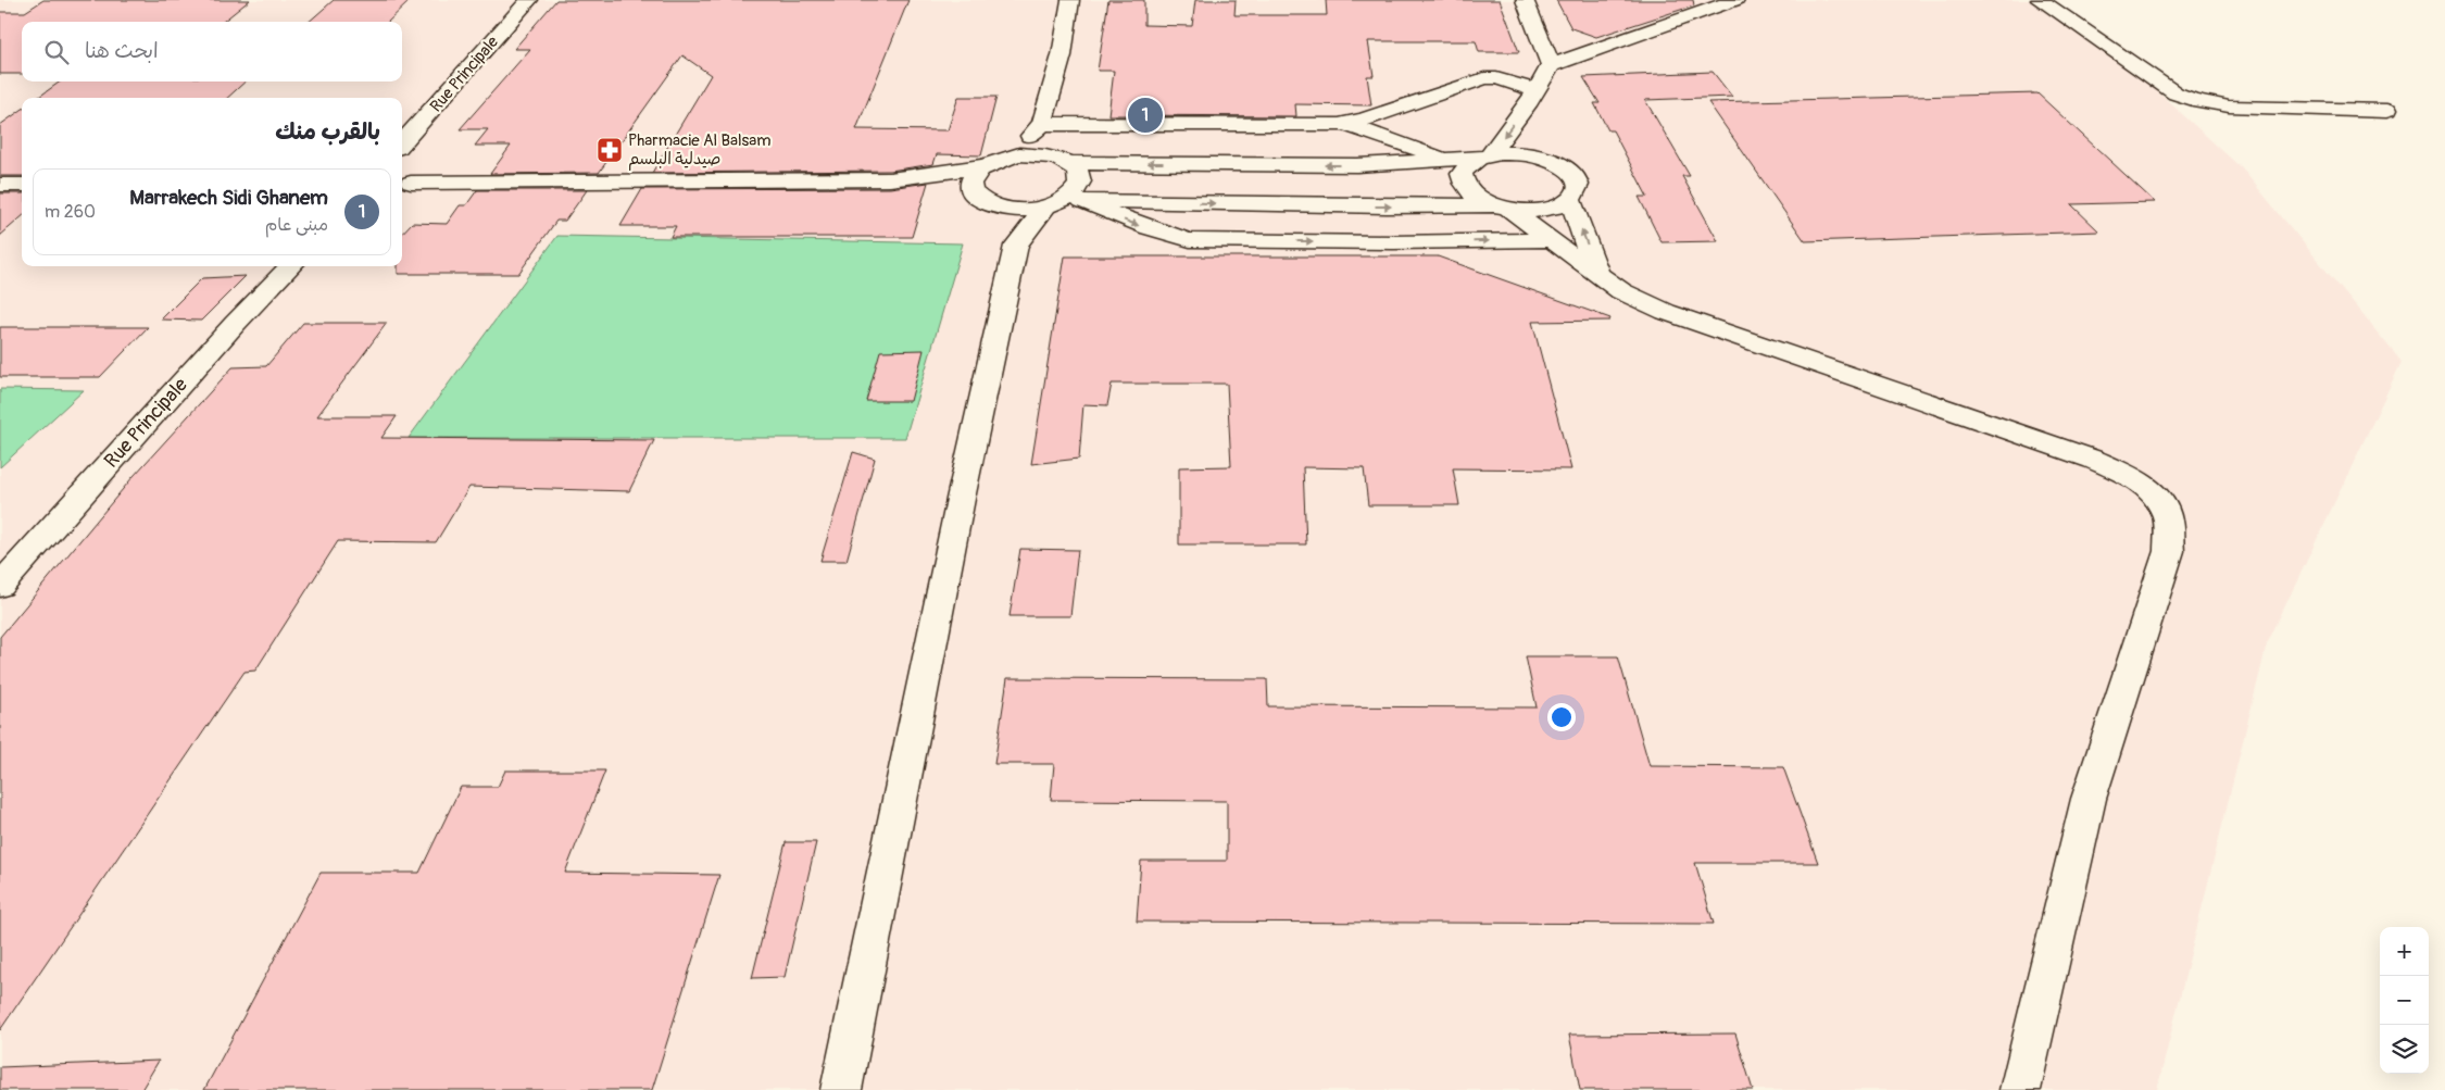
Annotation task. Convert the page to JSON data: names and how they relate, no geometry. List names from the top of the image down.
{
  "streets": {
    "street": ["Rue Principale"]
  },
  "places": {
    "pharmacy": ["Pharmacie Al Balsam صيدلية البلسم"]
  },
  "page": {
    "search": "ابحث هنا",
    "pins": "1",
    "heading": "بالقرب منك",
    "list": [
      {
        "mark": "1",
        "name": "Marrakech Sidi Ghanem",
        "note": "مبنى عام",
        "value": "260 m"
      }
    ],
    "map_buttons": ["+", "−"]
  }
}
